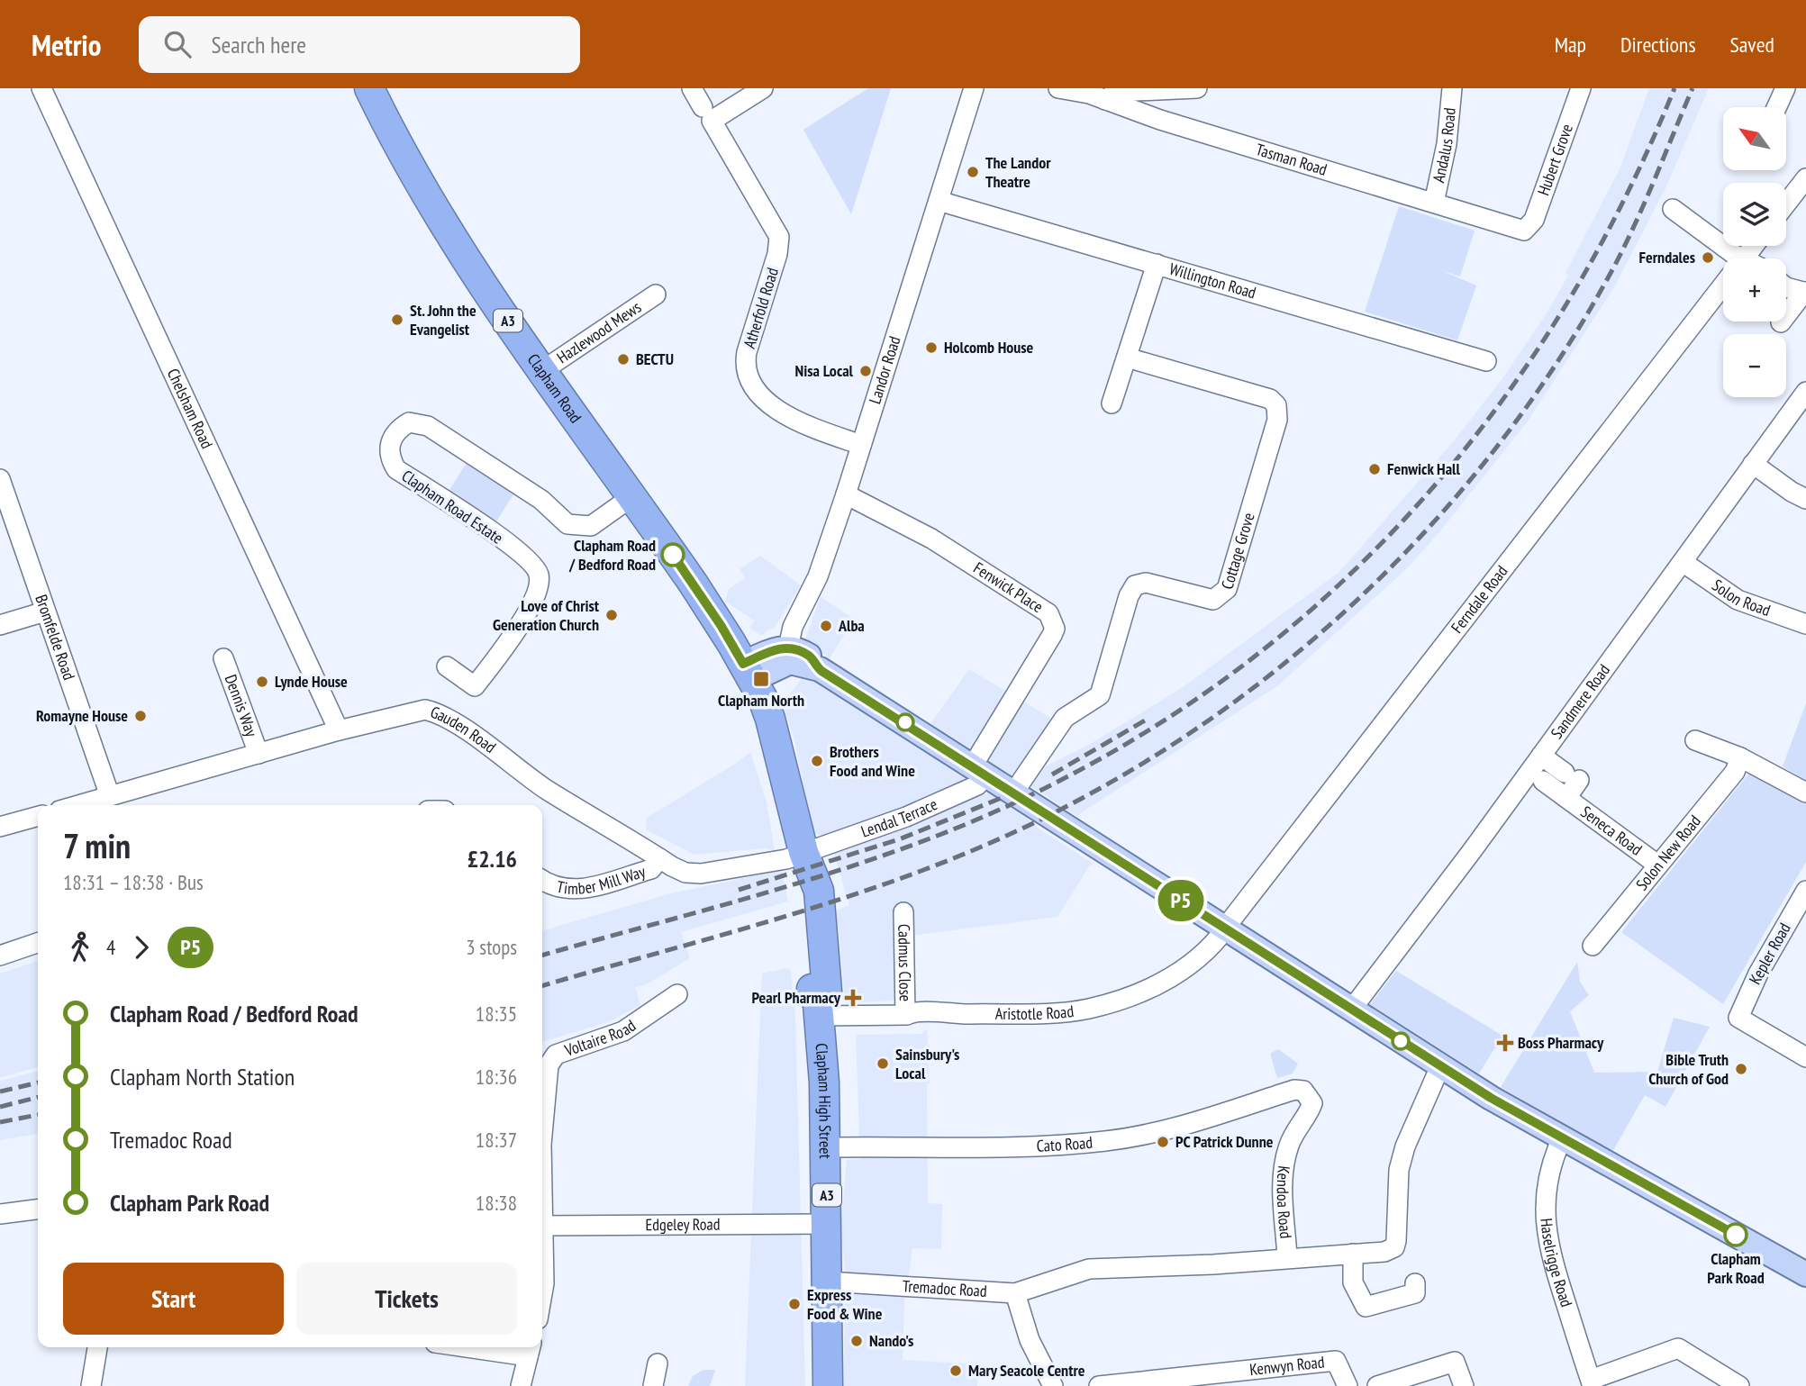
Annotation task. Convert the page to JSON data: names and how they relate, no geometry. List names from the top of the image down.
{
  "streets": {
    "highway": ["A3", "Clapham Road", "Clapham High Street"],
    "street": [
      "Andalus Road",
      "Hubert Grove",
      "Tasman Road",
      "Willington Road",
      "Atherfold Road",
      "Hazlewood Mews",
      "Landor Road",
      "Chelsham Road",
      "Clapham Road Estate",
      "Cottage Grove",
      "Fenwick Place",
      "Solon Road",
      "Ferndale Road",
      "Bromfelde Road",
      "Sandmere Road",
      "Dennis Way",
      "Gauden Road",
      "Lendal Terrace",
      "Seneca Road",
      "Solon New Road",
      "Timber Mill Way",
      "Kepler Road",
      "Cadmus Close",
      "Aristotle Road",
      "Voltaire Road",
      "Cato Road",
      "Kendoa Road",
      "Edgeley Road",
      "Haselrigge Road",
      "Tremadoc Road",
      "Kenwyn Road"
    ]
  },
  "crossings": [
    ["Andalus Road", "Tasman Road"],
    ["Hubert Grove", "Tasman Road"],
    ["Willington Road", "Landor Road"],
    ["Atherfold Road", "Landor Road"],
    ["Hazlewood Mews", "Clapham Road"],
    ["Landor Road", "Fenwick Place"],
    ["Clapham Road", "Clapham Road Estate"],
    ["Clapham Road", "Clapham High Street"],
    ["Chelsham Road", "Gauden Road"],
    ["Fenwick Place", "Lendal Terrace"],
    ["Solon Road", "Sandmere Road"],
    ["Ferndale Road", "Aristotle Road"],
    ["Bromfelde Road", "Gauden Road"],
    ["Sandmere Road", "Seneca Road"],
    ["Dennis Way", "Gauden Road"],
    ["Gauden Road", "Lendal Terrace"],
    ["Gauden Road", "Timber Mill Way"],
    ["Gauden Road", "Clapham High Street"],
    ["Lendal Terrace", "Clapham High Street"],
    ["Seneca Road", "Solon New Road"],
    ["Cadmus Close", "Aristotle Road"],
    ["Aristotle Road", "Clapham High Street"],
    ["Clapham High Street", "Cato Road"],
    ["Clapham High Street", "Edgeley Road"],
    ["Clapham High Street", "Tremadoc Road"],
    ["Cato Road", "Kendoa Road"],
    ["Kendoa Road", "Tremadoc Road"]
  ],
  "places": {
    "other": [
      "The Landor Theatre",
      "Ferndales",
      "St. John the Evangelist",
      "Holcomb House",
      "BECTU",
      "Nisa Local",
      "Fenwick Hall",
      "Clapham Road / Bedford Road",
      "Love of Christ Generation Church",
      "Alba",
      "Lynde House",
      "Romayne House",
      "Brothers Food and Wine",
      "Sainsbury's Local",
      "Bible Truth Church of God",
      "PC Patrick Dunne",
      "Clapham Park Road",
      "Express Food & Wine",
      "Nando's",
      "Mary Seacole Centre"
    ],
    "transit": ["Clapham North"],
    "health": ["Pearl Pharmacy", "Boss Pharmacy"]
  },
  "lines": ["bus line P5"],
  "north": "top left",
  "page": {
    "header": "Metrio",
    "search": "Search here",
    "nav": ["Map", "Directions", "Saved"],
    "on_map": "P5",
    "map_buttons": ["+", "−"],
    "heading": ["7 min", "18:31 – 18:38 · Bus", "£2.16"],
    "legs": ["4", "P5", "3 stops"],
    "list": [
      {
        "name": "Clapham Road / Bedford Road",
        "value": "18:35"
      },
      {
        "name": "Clapham North Station",
        "value": "18:36"
      },
      {
        "name": "Tremadoc Road",
        "value": "18:37"
      },
      {
        "name": "Clapham Park Road",
        "value": "18:38"
      }
    ],
    "buttons": ["Start", "Tickets"]
  }
}
